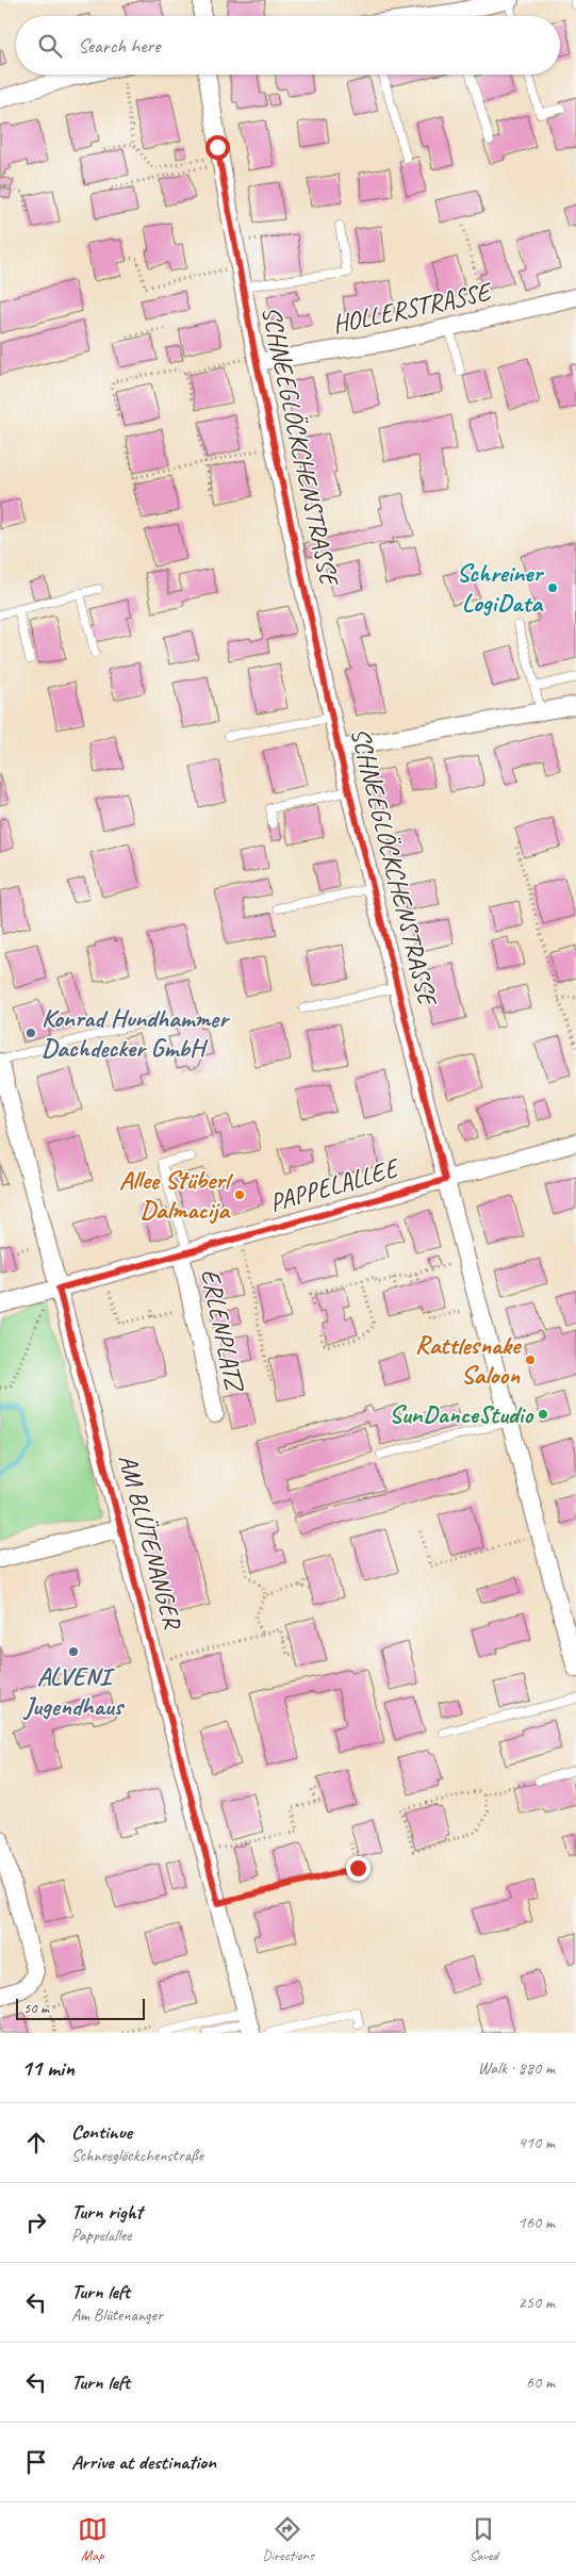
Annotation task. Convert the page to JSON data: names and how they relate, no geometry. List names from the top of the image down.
{
  "streets": {
    "street": [
      "HOLLERSTRASSE",
      "SCHNEEGLÖCKCHENSTRASSE",
      "PAPPELALLEE",
      "ERLENPLATZ",
      "AM BLÜTENANGER"
    ]
  },
  "crossings": [
    ["HOLLERSTRASSE", "SCHNEEGLÖCKCHENSTRASSE"],
    ["SCHNEEGLÖCKCHENSTRASSE", "PAPPELALLEE"],
    ["PAPPELALLEE", "ERLENPLATZ"],
    ["PAPPELALLEE", "AM BLÜTENANGER"]
  ],
  "places": [
    "Schreiner LogiData",
    "Konrad Hundhammer Dachdecker GmbH",
    "Allee Stüberl Dalmacija",
    "Rattlesnake Saloon",
    "SunDanceStudio",
    "ALVENI Jugendhaus"
  ],
  "scale_bar": "50 m",
  "page": {
    "search": "Search here",
    "scale": "50 m",
    "heading": ["11 min", "Walk · 880 m"],
    "list": [
      ["Continue", "Schneeglöckchenstraße", "410 m"],
      ["Turn right", "Pappelallee", "160 m"],
      ["Turn left", "Am Blütenanger", "250 m"],
      ["Turn left", "60 m"],
      "Arrive at destination"
    ],
    "nav": ["Map", "Directions", "Saved"]
  }
}
